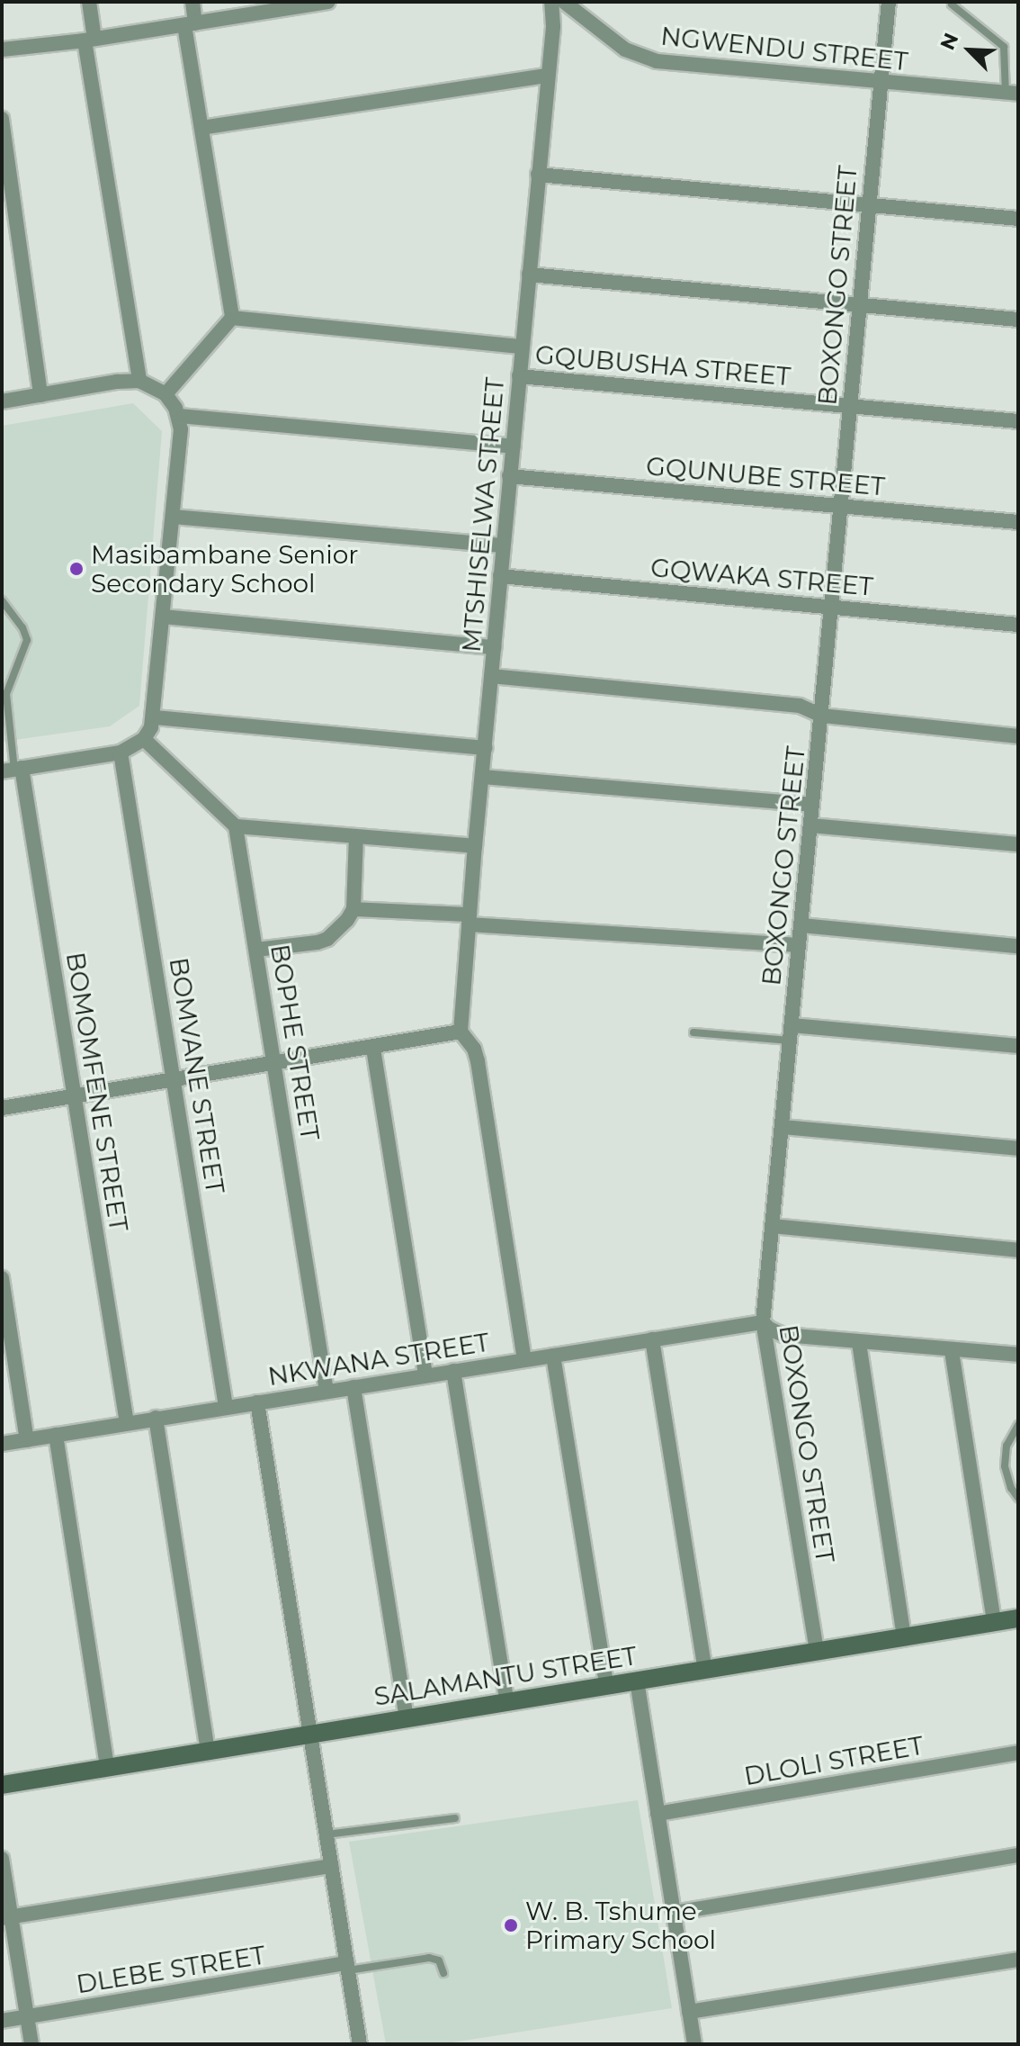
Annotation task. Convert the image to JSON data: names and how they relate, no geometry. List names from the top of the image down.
{
  "streets": {
    "street": [
      "NGWENDU STREET",
      "BOXONGO STREET",
      "GQUBUSHA STREET",
      "GQUNUBE STREET",
      "MTSHISELWA STREET",
      "GQWAKA STREET",
      "BOPHE STREET",
      "BOMVANE STREET",
      "BOMOMFENE STREET",
      "NKWANA STREET",
      "SALAMANTU STREET",
      "DLOLI STREET",
      "DLEBE STREET"
    ]
  },
  "crossings": [
    ["NGWENDU STREET", "BOXONGO STREET"],
    ["BOXONGO STREET", "GQUBUSHA STREET"],
    ["BOXONGO STREET", "GQUNUBE STREET"],
    ["BOXONGO STREET", "GQWAKA STREET"],
    ["BOXONGO STREET", "NKWANA STREET"],
    ["BOXONGO STREET", "SALAMANTU STREET"],
    ["GQUBUSHA STREET", "MTSHISELWA STREET"],
    ["GQUNUBE STREET", "MTSHISELWA STREET"],
    ["MTSHISELWA STREET", "GQWAKA STREET"],
    ["BOPHE STREET", "NKWANA STREET"],
    ["BOMVANE STREET", "NKWANA STREET"],
    ["BOMOMFENE STREET", "NKWANA STREET"]
  ],
  "places": ["Masibambane Senior Secondary School", "W. B. Tshume Primary School"],
  "north": "top left"
}
